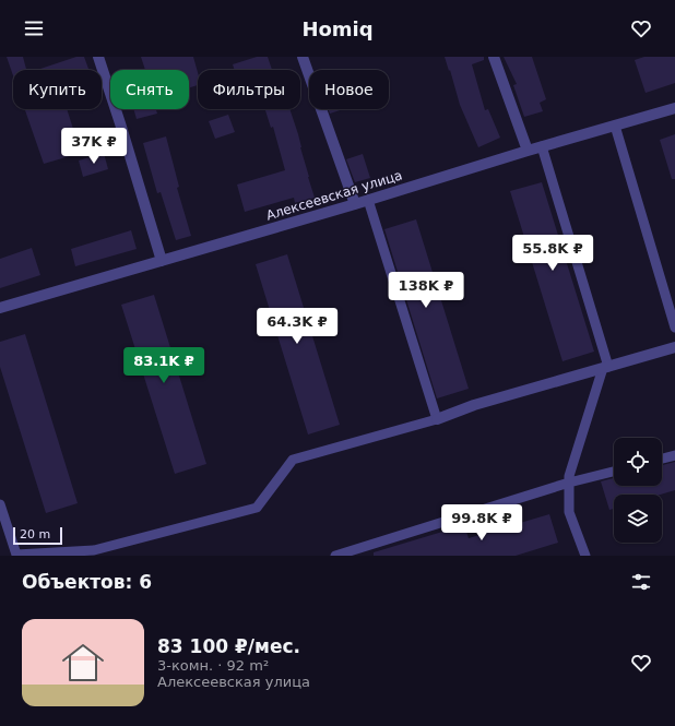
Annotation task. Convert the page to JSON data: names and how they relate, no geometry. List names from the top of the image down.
{
  "streets": {
    "street": ["Алексеевская улица"]
  },
  "scale_bar": "20 m",
  "page": {
    "header": "Homiq",
    "chip": [
      "Купить",
      "Снять",
      "Фильтры",
      "Новое"
    ],
    "price": [
      "37K ₽",
      "55.8K ₽",
      "138K ₽",
      "64.3K ₽",
      "83.1K ₽",
      "99.8K ₽"
    ],
    "scale": "20 m",
    "heading": "Объектов: 6",
    "list": [
      {
        "name": "83 100 ₽/мес.",
        "note": "3-комн. · 92 m² · Алексеевская улица"
      }
    ]
  }
}
